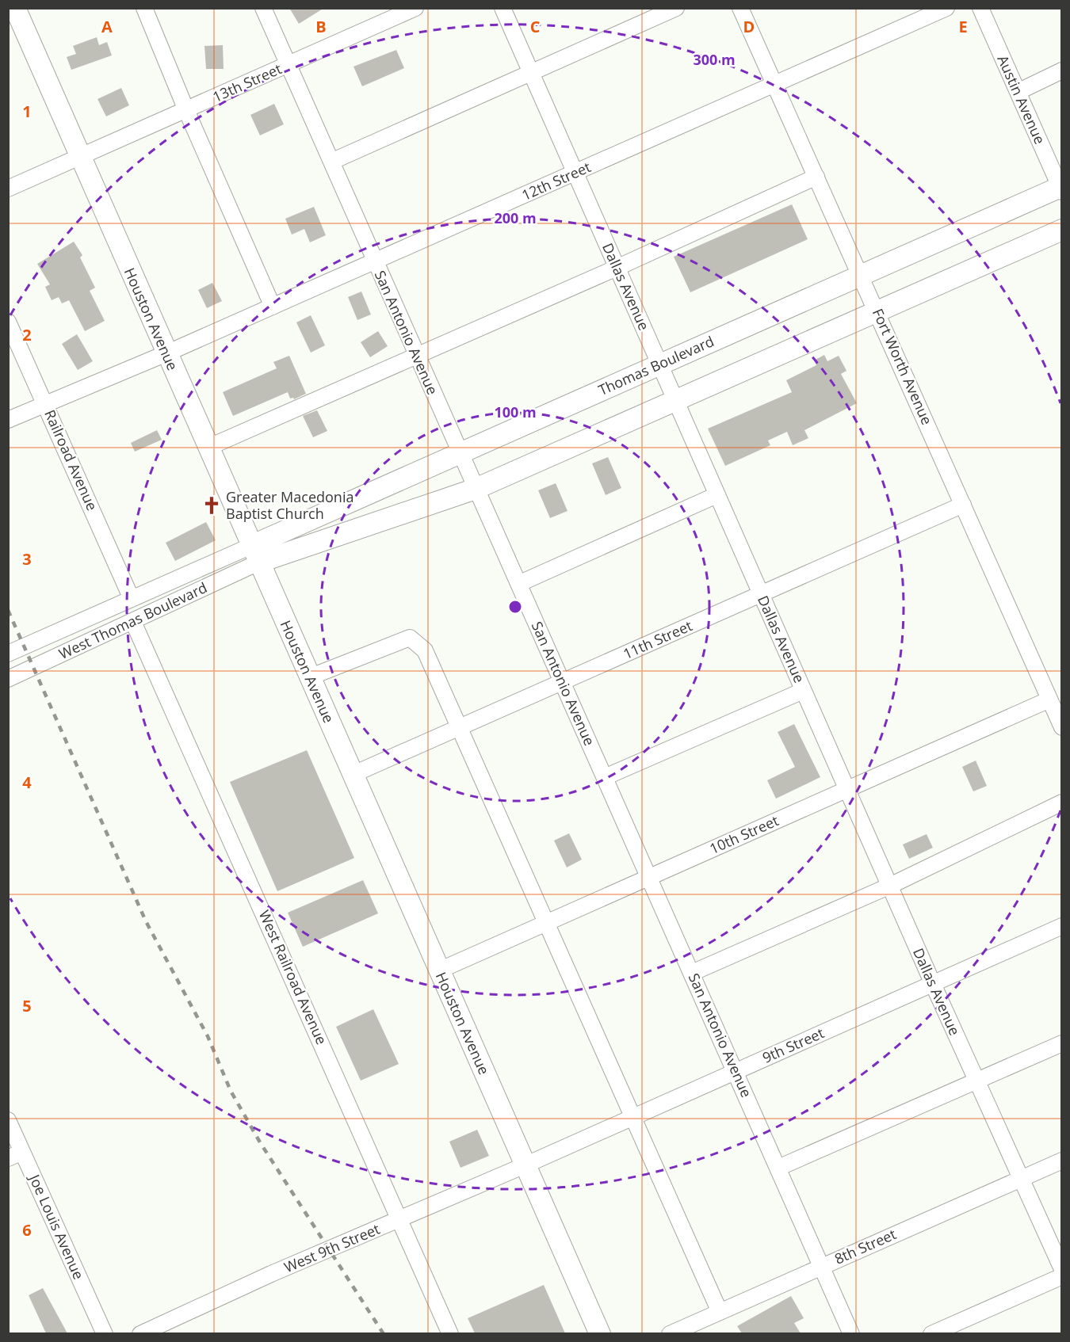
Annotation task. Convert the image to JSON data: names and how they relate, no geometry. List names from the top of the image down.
{
  "streets": {
    "main road": ["Houston Avenue", "Thomas Boulevard"],
    "street": [
      "13th Street",
      "Austin Avenue",
      "12th Street",
      "Dallas Avenue",
      "San Antonio Avenue",
      "Fort Worth Avenue",
      "Railroad Avenue",
      "West Thomas Boulevard",
      "11th Street",
      "10th Street",
      "West Railroad Avenue",
      "9th Street",
      "Joe Louis Avenue",
      "8th Street",
      "West 9th Street"
    ]
  },
  "crossings": [
    ["13th Street", "Houston Avenue"],
    ["13th Street", "San Antonio Avenue"],
    ["Austin Avenue", "Thomas Boulevard"],
    ["12th Street", "Dallas Avenue"],
    ["12th Street", "Houston Avenue"],
    ["12th Street", "San Antonio Avenue"],
    ["12th Street", "Fort Worth Avenue"],
    ["12th Street", "Railroad Avenue"],
    ["Dallas Avenue", "Thomas Boulevard"],
    ["Dallas Avenue", "11th Street"],
    ["Dallas Avenue", "10th Street"],
    ["Dallas Avenue", "9th Street"],
    ["Dallas Avenue", "8th Street"],
    ["Houston Avenue", "Thomas Boulevard"],
    ["Houston Avenue", "West Thomas Boulevard"],
    ["Houston Avenue", "11th Street"],
    ["Houston Avenue", "10th Street"],
    ["Houston Avenue", "9th Street"],
    ["Houston Avenue", "West 9th Street"],
    ["San Antonio Avenue", "Thomas Boulevard"],
    ["San Antonio Avenue", "11th Street"],
    ["San Antonio Avenue", "10th Street"],
    ["San Antonio Avenue", "9th Street"],
    ["San Antonio Avenue", "8th Street"],
    ["Thomas Boulevard", "Fort Worth Avenue"],
    ["Thomas Boulevard", "West Thomas Boulevard"],
    ["Fort Worth Avenue", "11th Street"],
    ["Fort Worth Avenue", "10th Street"],
    ["Railroad Avenue", "West Thomas Boulevard"],
    ["West Thomas Boulevard", "West Railroad Avenue"],
    ["West Railroad Avenue", "West 9th Street"],
    ["9th Street", "West 9th Street"]
  ],
  "places": {
    "church": ["Greater Macedonia Baptist Church"]
  },
  "grid": {
    "columns": [
      "A",
      "B",
      "C",
      "D",
      "E"
    ],
    "rows": [
      "1",
      "2",
      "3",
      "4",
      "5",
      "6"
    ]
  },
  "rings": ["300 m", "200 m", "100 m"]
}
